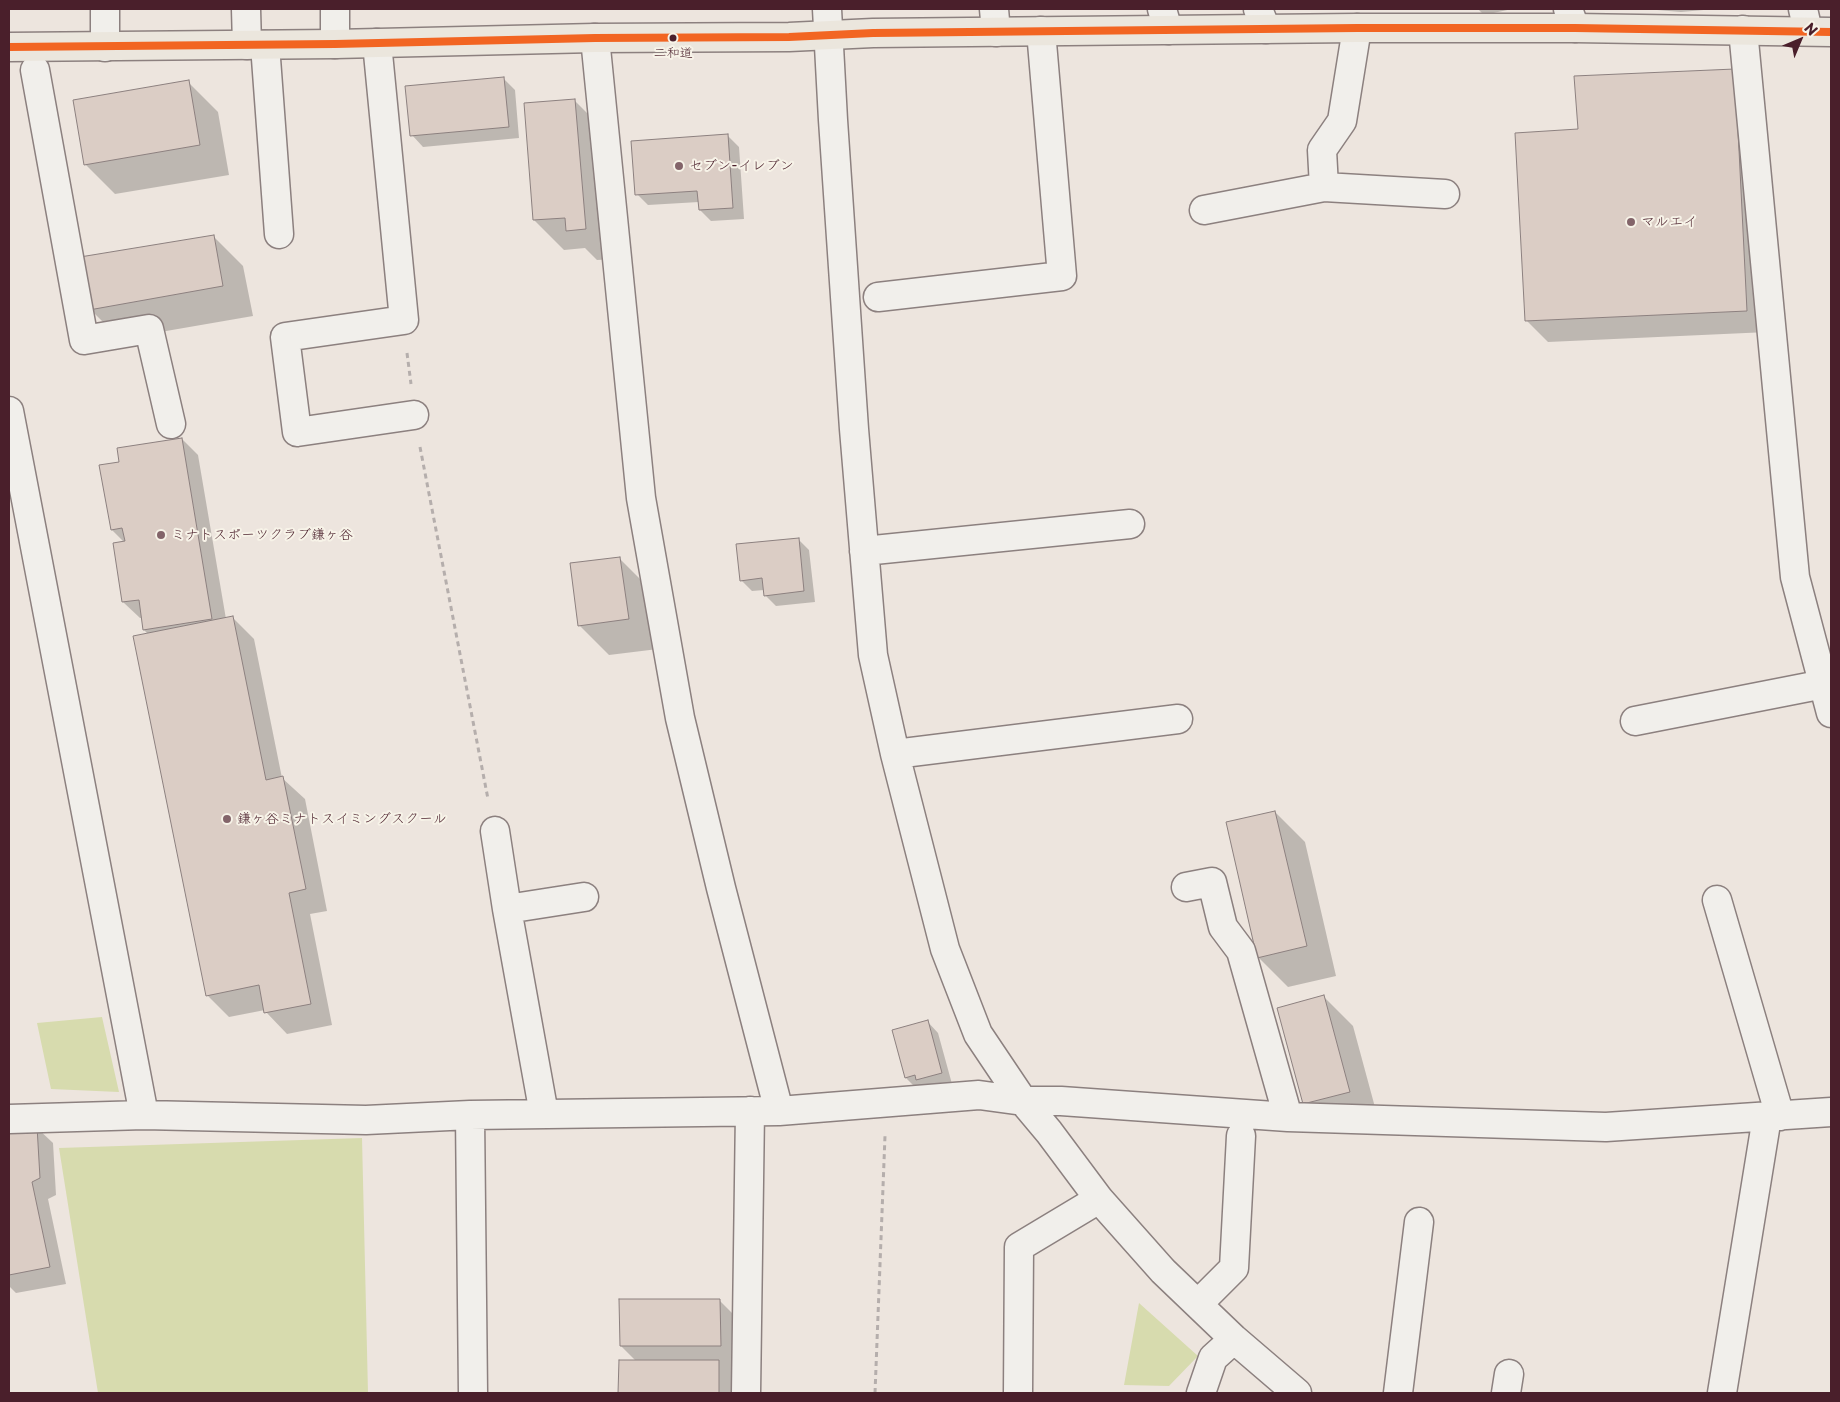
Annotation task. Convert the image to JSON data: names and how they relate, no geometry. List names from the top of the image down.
{
  "places": [
    "二和道",
    "セブン-イレブン",
    "マルエイ",
    "ミナトスポーツクラブ鎌ヶ谷",
    "鎌ヶ谷ミナトスイミングスクール"
  ],
  "north": "top right"
}
